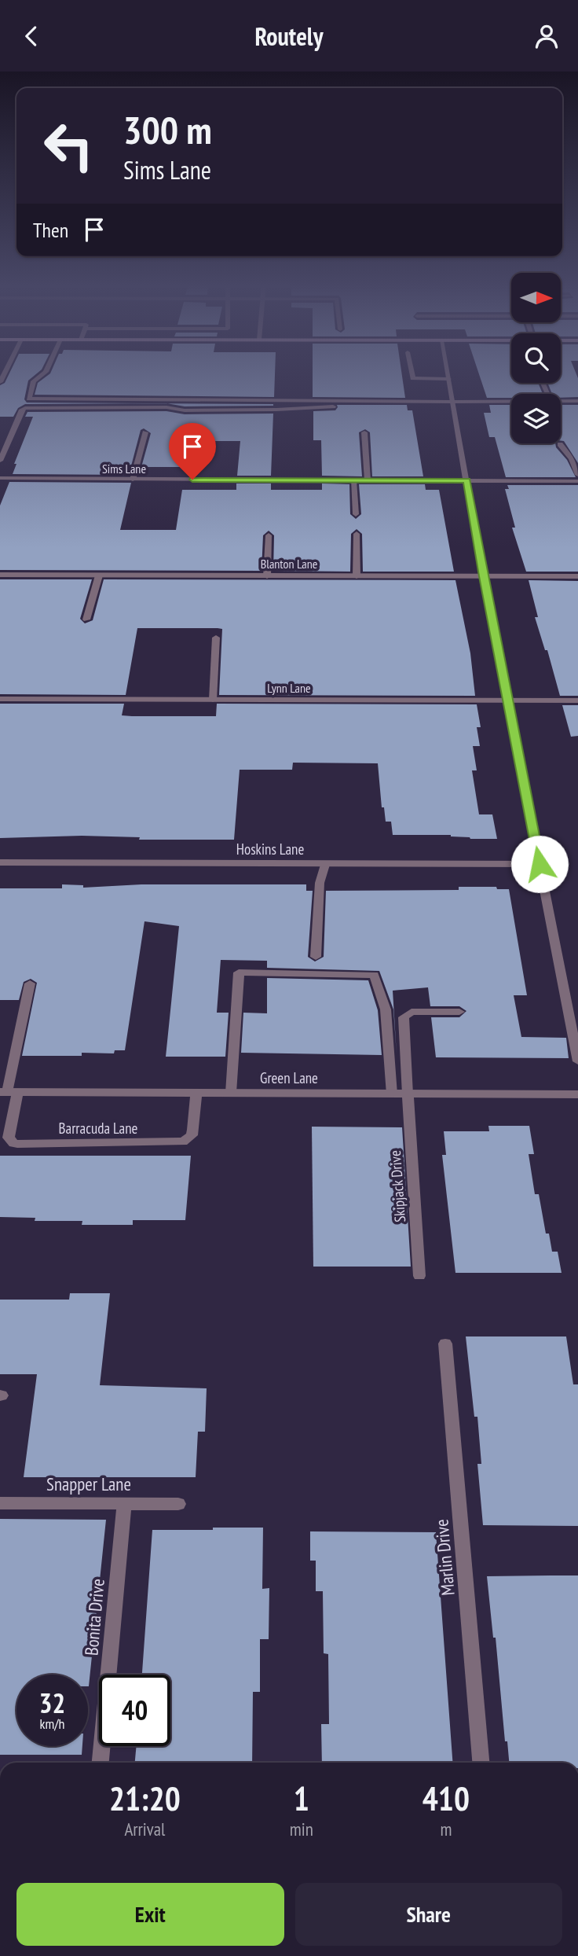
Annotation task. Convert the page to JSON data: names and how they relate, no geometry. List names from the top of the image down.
{
  "streets": {
    "street": [
      "Sims Lane",
      "Blanton Lane",
      "Lynn Lane",
      "Hoskins Lane",
      "Green Lane",
      "Barracuda Lane",
      "Skipjack Drive",
      "Snapper Lane",
      "Marlin Drive",
      "Bonita Drive"
    ]
  },
  "crossings": [
    ["Green Lane", "Barracuda Lane"],
    ["Green Lane", "Skipjack Drive"],
    ["Snapper Lane", "Bonita Drive"]
  ],
  "north": "right",
  "page": {
    "header": "Routely",
    "turn": ["300 m", "Sims Lane"],
    "then": "Then",
    "speed": "32 km/h",
    "limit": "40",
    "eta": [
      "21:20",
      "Arrival",
      "1",
      "min",
      "410",
      "m"
    ],
    "buttons": ["Exit", "Share"]
  }
}
